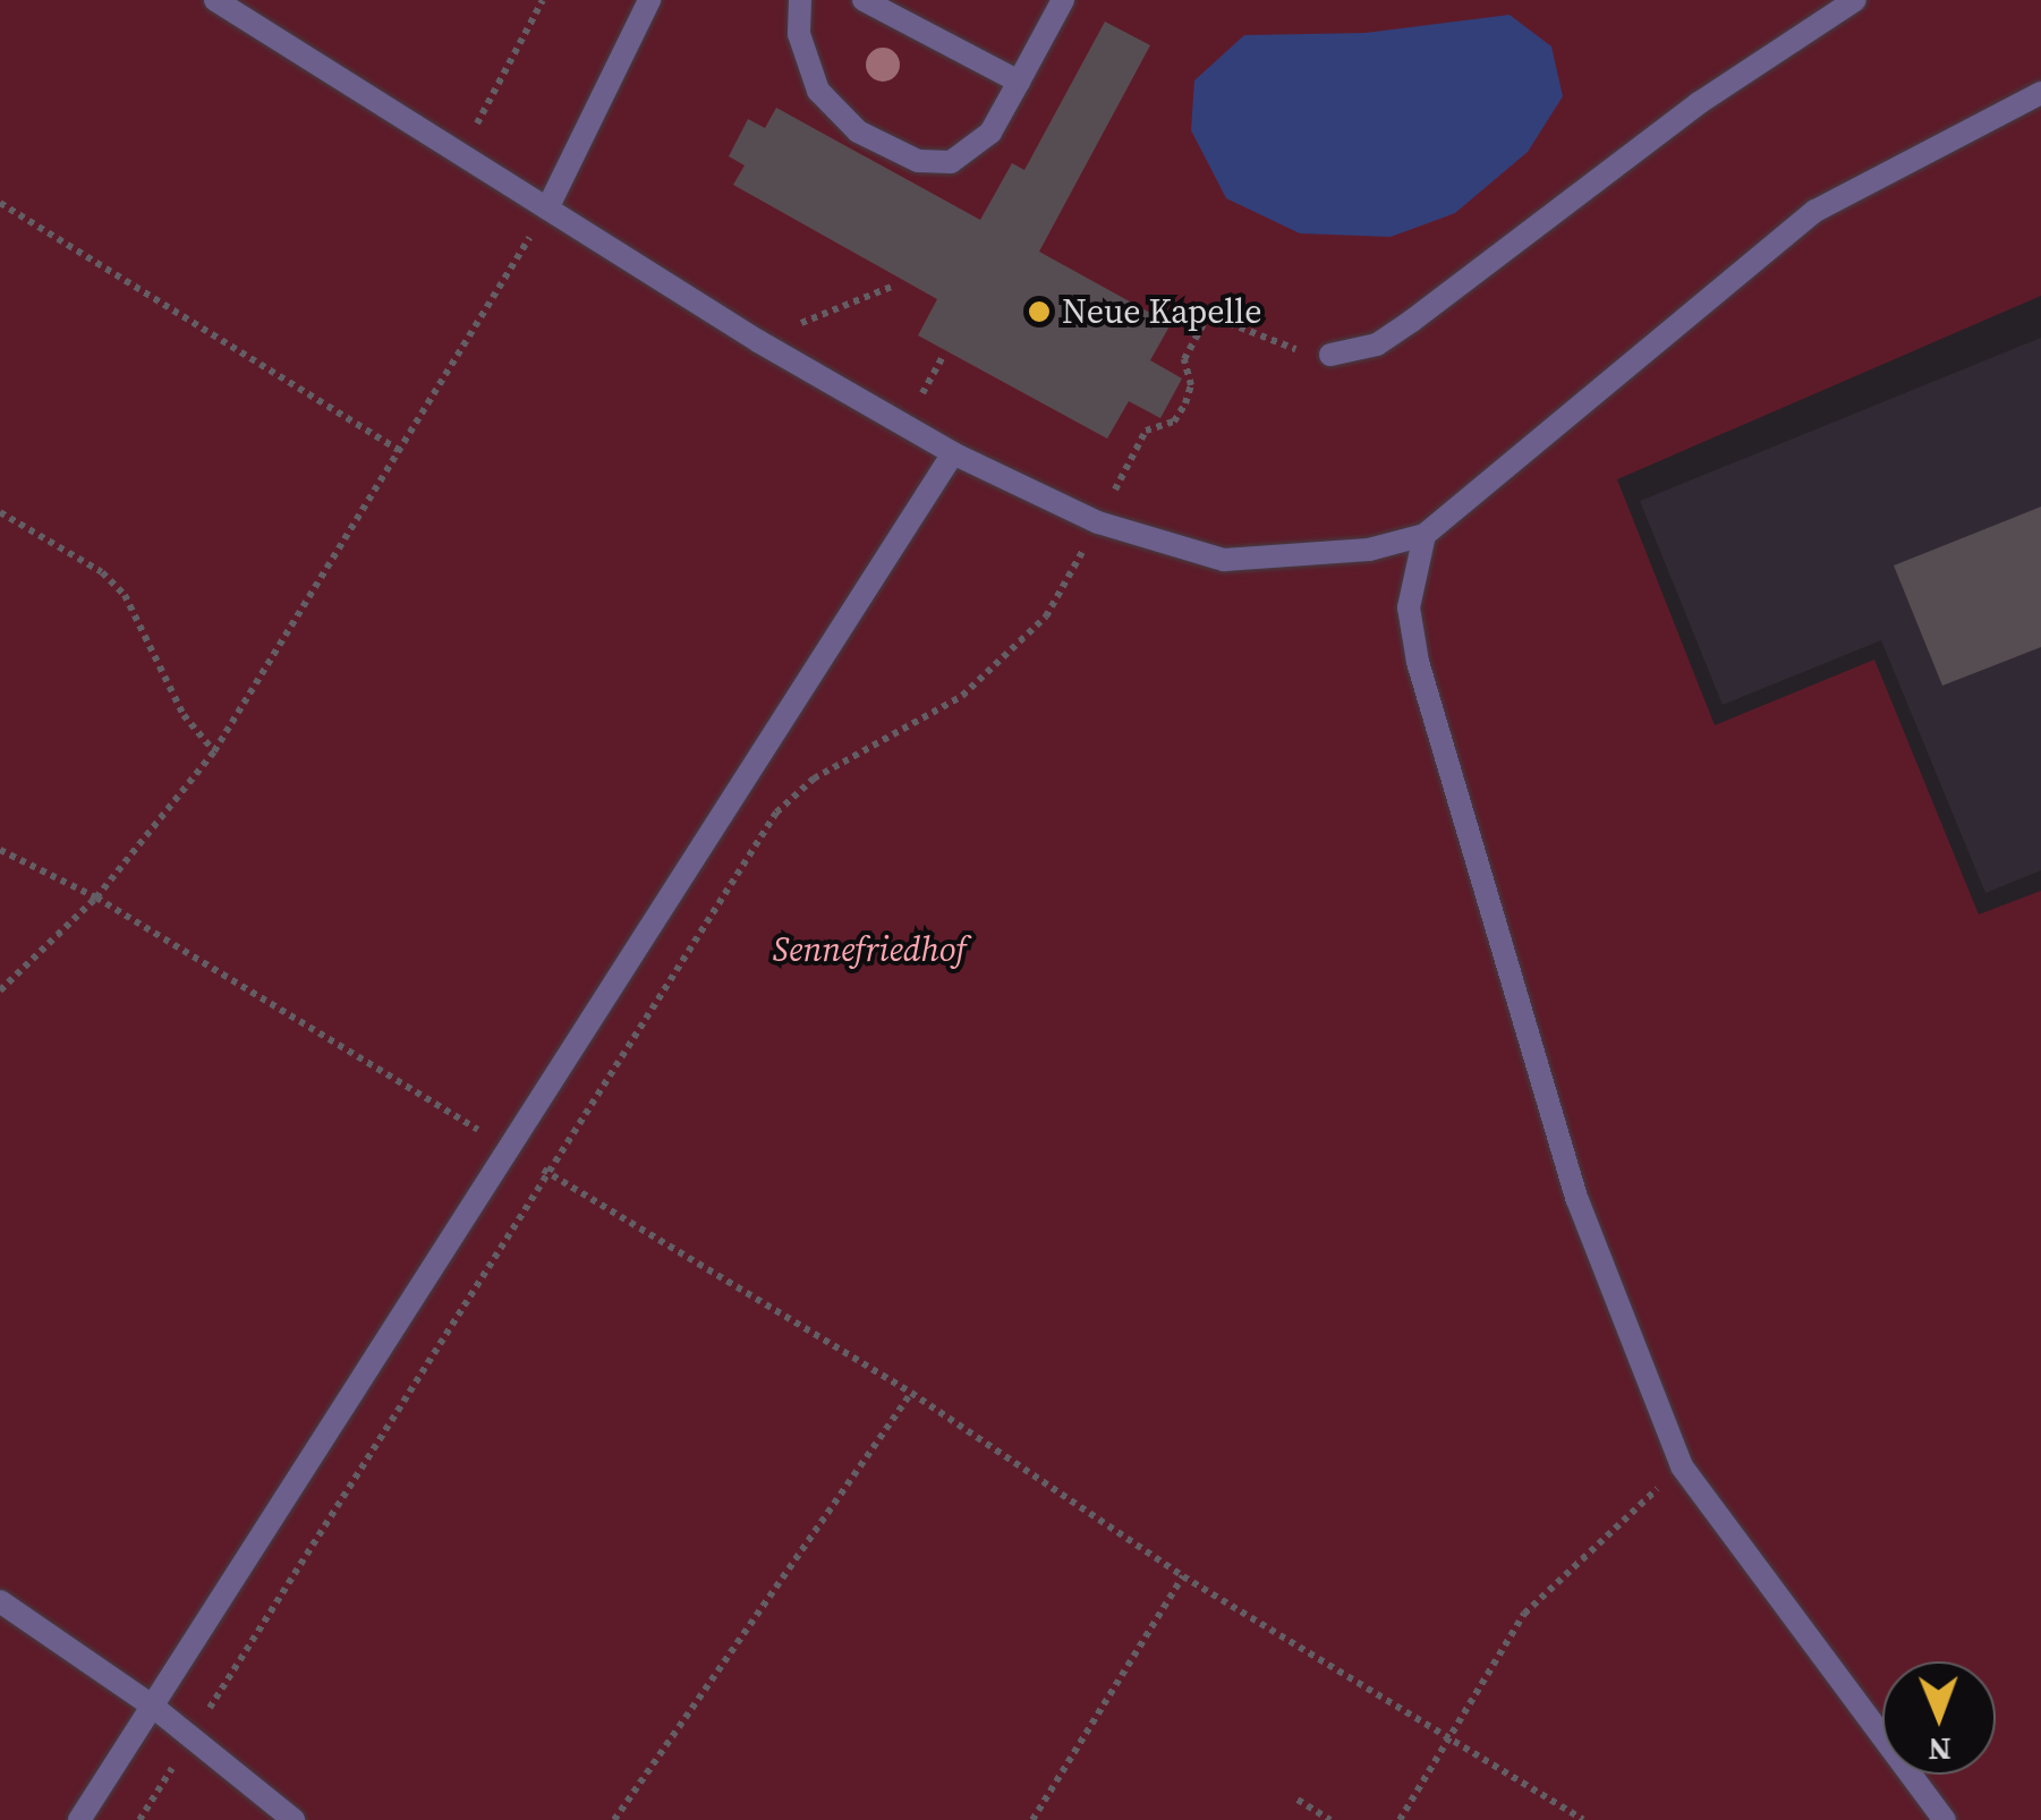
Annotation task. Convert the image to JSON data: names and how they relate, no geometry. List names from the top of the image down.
{
  "parks": ["Sennefriedhof"],
  "places": ["Neue Kapelle"],
  "north": "bottom"
}
